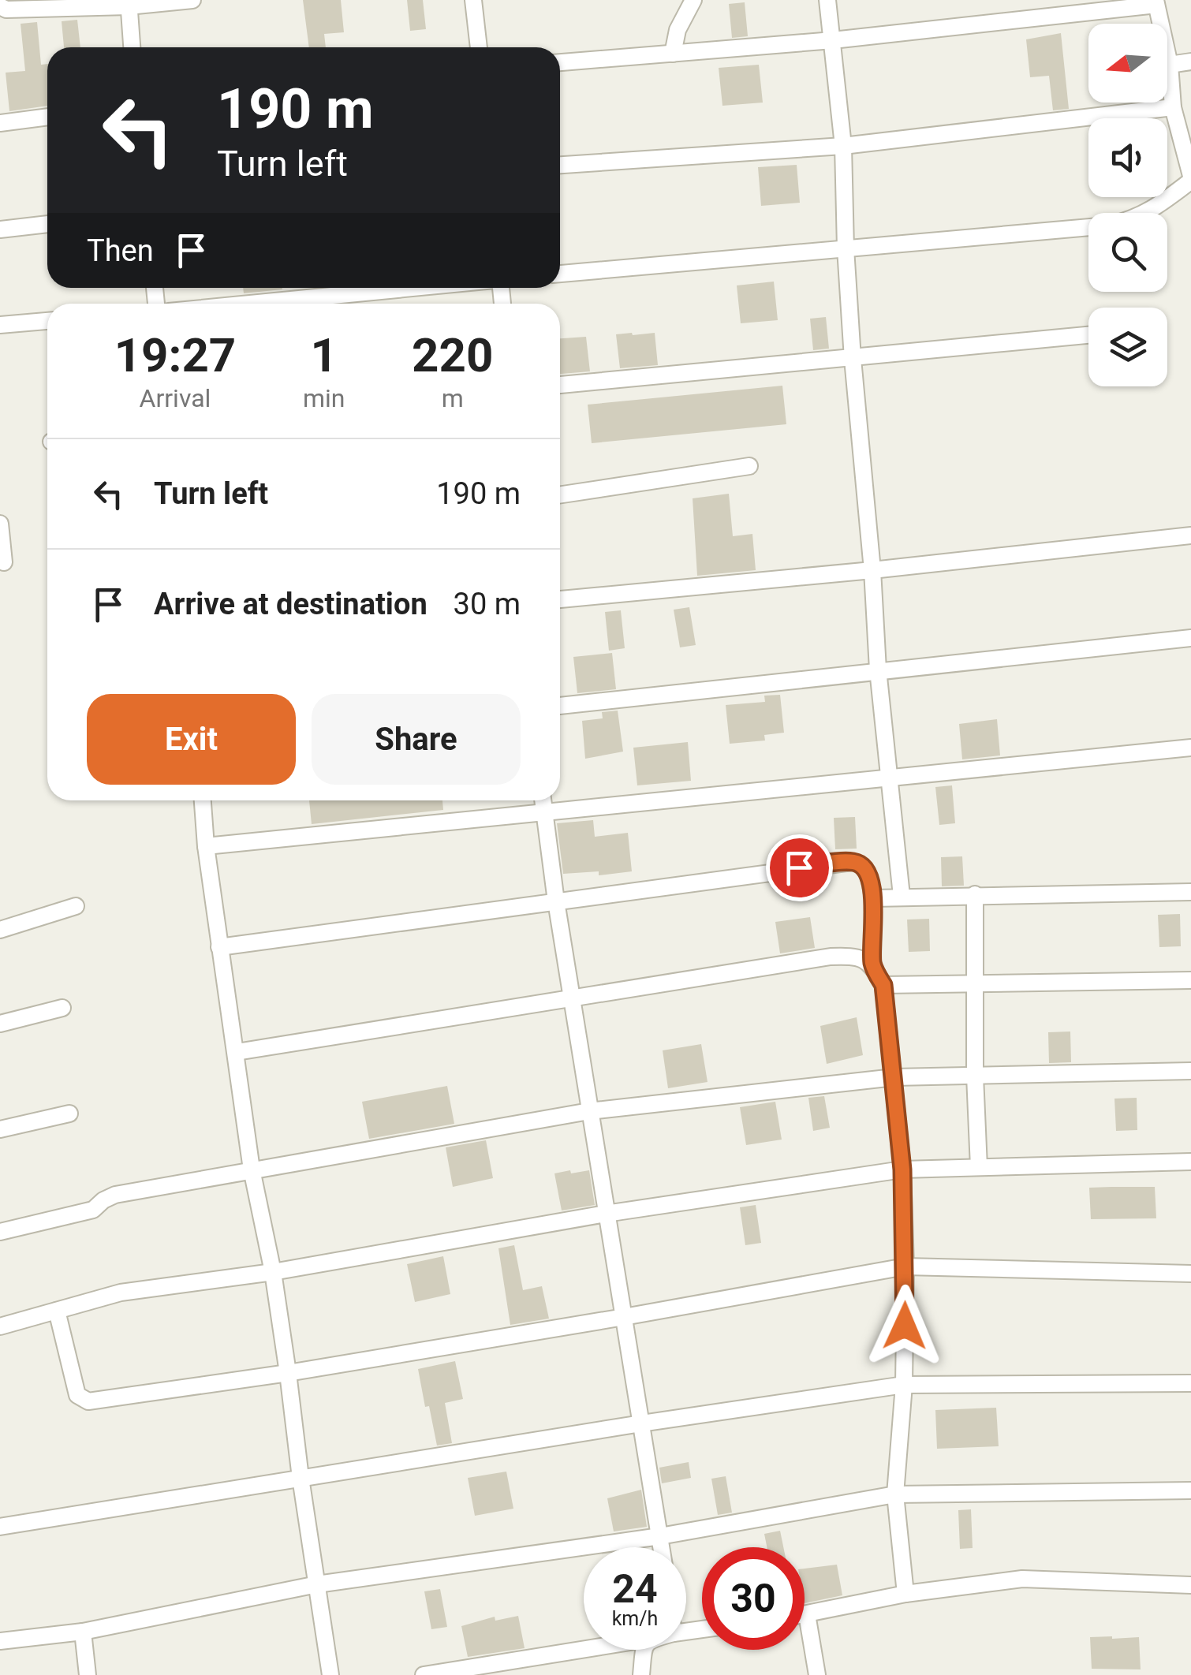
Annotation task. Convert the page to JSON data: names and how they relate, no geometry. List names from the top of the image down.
{
  "north": "left",
  "page": {
    "turn": ["190 m", "Turn left"],
    "then": "Then",
    "eta": [
      "19:27",
      "Arrival",
      "1",
      "min",
      "220",
      "m"
    ],
    "list": [
      {
        "name": "Turn left",
        "value": "190 m"
      },
      {
        "name": "Arrive at destination",
        "value": "30 m"
      }
    ],
    "buttons": ["Exit", "Share"],
    "speed": "24 km/h",
    "limit": "30"
  }
}
